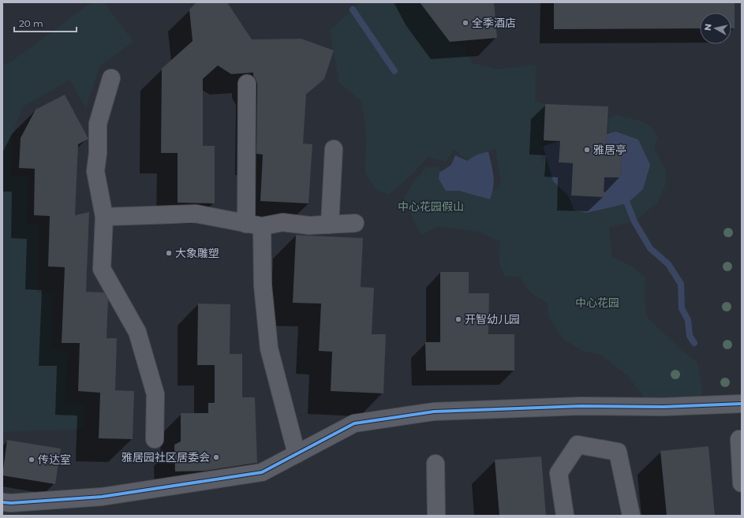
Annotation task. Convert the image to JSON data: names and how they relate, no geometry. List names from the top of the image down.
{
  "parks": ["中心花园假山", "中心花园"],
  "places": [
    "全季酒店",
    "雅居亭",
    "大象雕塑",
    "开智幼儿园",
    "雅居园社区居委会",
    "传达室"
  ],
  "scale_bar": "20 m",
  "north": "left"
}
